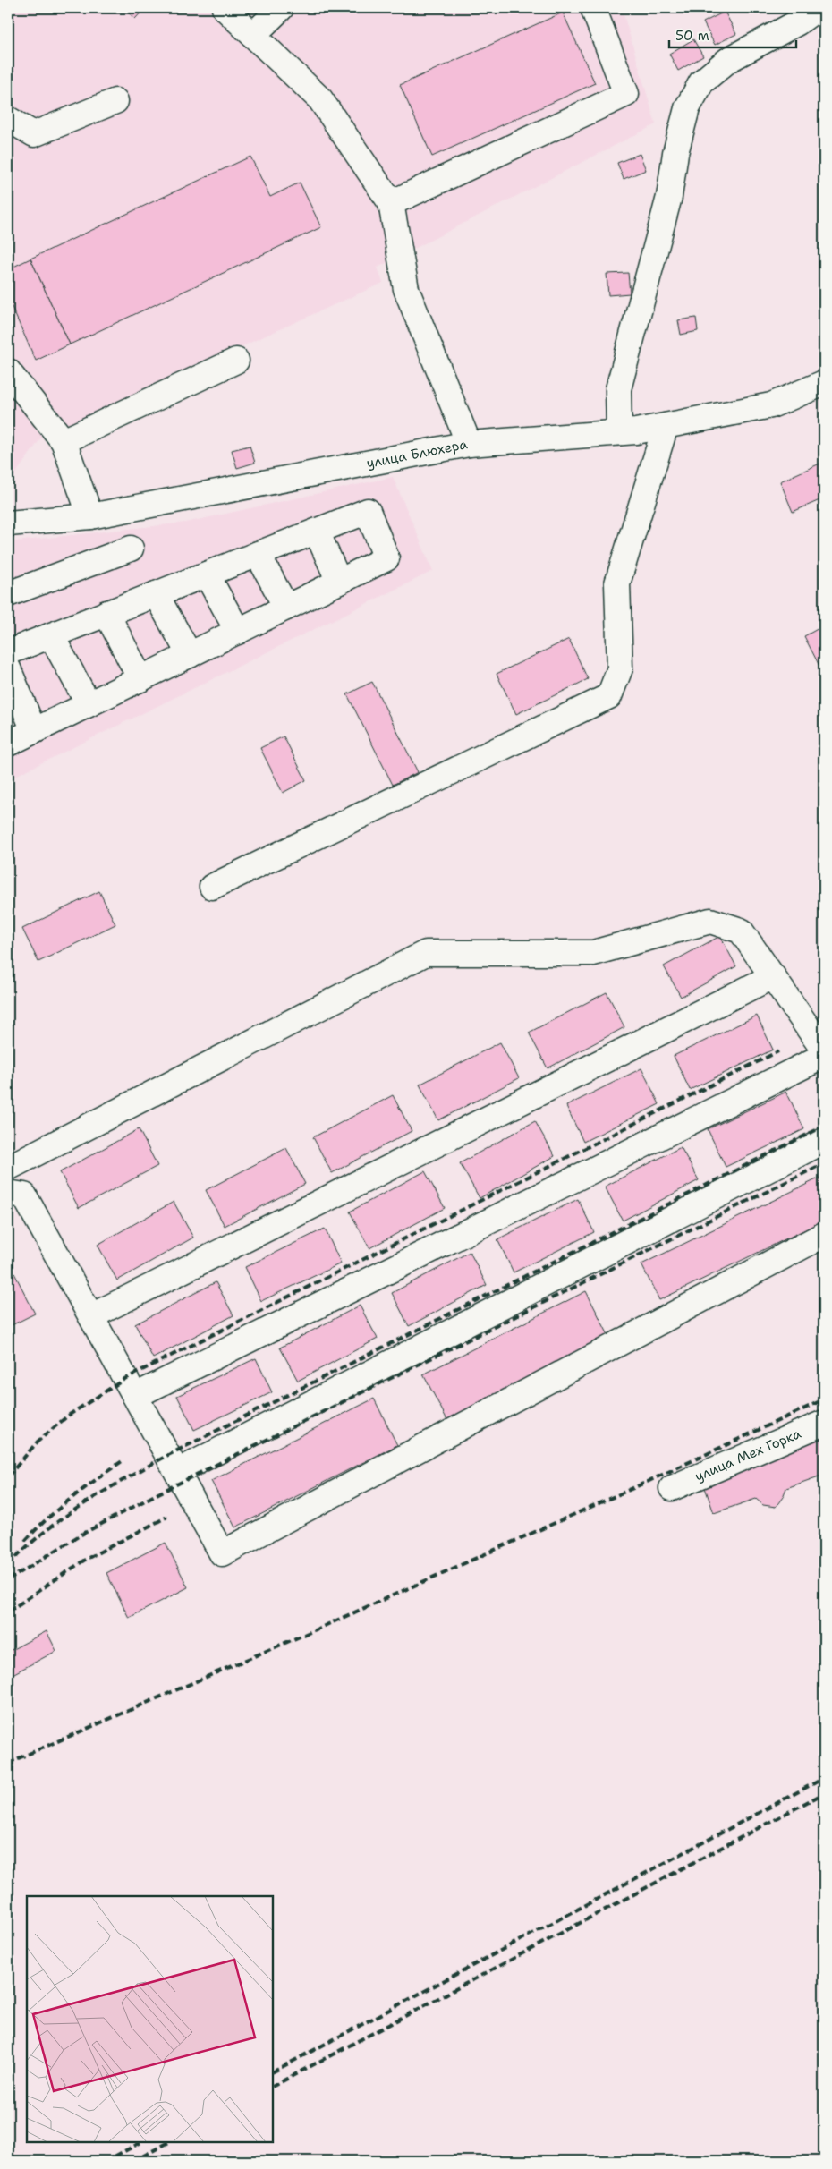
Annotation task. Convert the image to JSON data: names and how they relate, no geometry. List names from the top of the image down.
{
  "streets": {
    "street": ["улица Блюхера", "улица Мех Горка"]
  },
  "scale_bar": "50 m"
}
